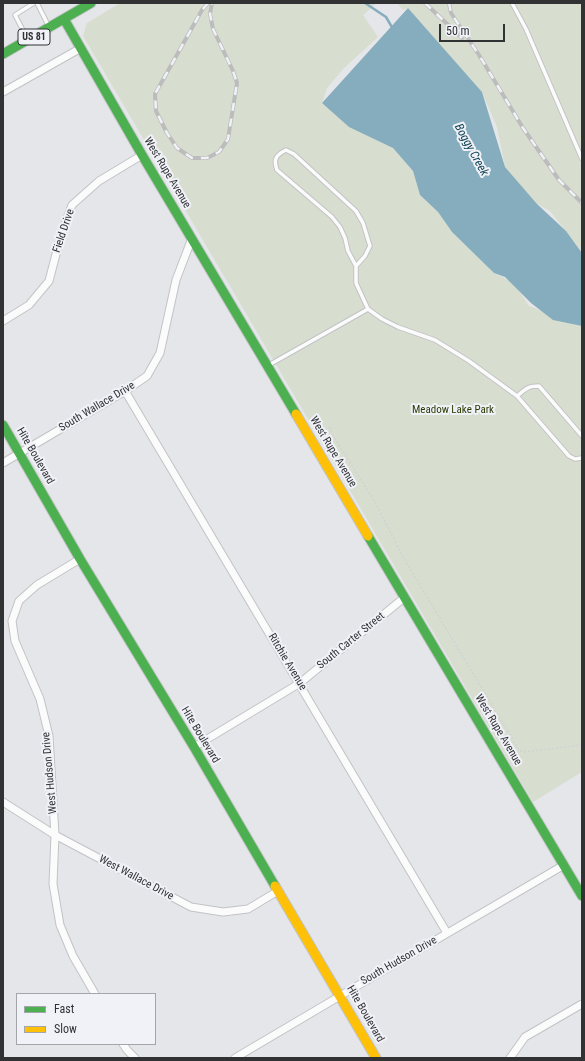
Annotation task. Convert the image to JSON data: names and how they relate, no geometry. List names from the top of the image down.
{
  "streets": {
    "main road": ["US 81", "West Rupe Avenue", "Hite Boulevard"],
    "street": [
      "Field Drive",
      "South Wallace Drive",
      "South Carter Street",
      "Ritchie Avenue",
      "West Hudson Drive",
      "West Wallace Drive",
      "South Hudson Drive"
    ]
  },
  "crossings": [
    ["US 81", "West Rupe Avenue"],
    ["West Rupe Avenue", "Field Drive"],
    ["West Rupe Avenue", "South Wallace Drive"],
    ["West Rupe Avenue", "South Carter Street"],
    ["West Rupe Avenue", "South Hudson Drive"],
    ["South Wallace Drive", "Hite Boulevard"],
    ["South Wallace Drive", "Ritchie Avenue"],
    ["Hite Boulevard", "South Carter Street"],
    ["Hite Boulevard", "West Hudson Drive"],
    ["Hite Boulevard", "West Wallace Drive"],
    ["Hite Boulevard", "South Hudson Drive"],
    ["South Carter Street", "Ritchie Avenue"],
    ["Ritchie Avenue", "South Hudson Drive"],
    ["West Hudson Drive", "West Wallace Drive"]
  ],
  "water": ["Boggy Creek"],
  "parks": ["Meadow Lake Park"],
  "legend": ["Fast", "Slow"],
  "scale_bar": "50 m"
}
